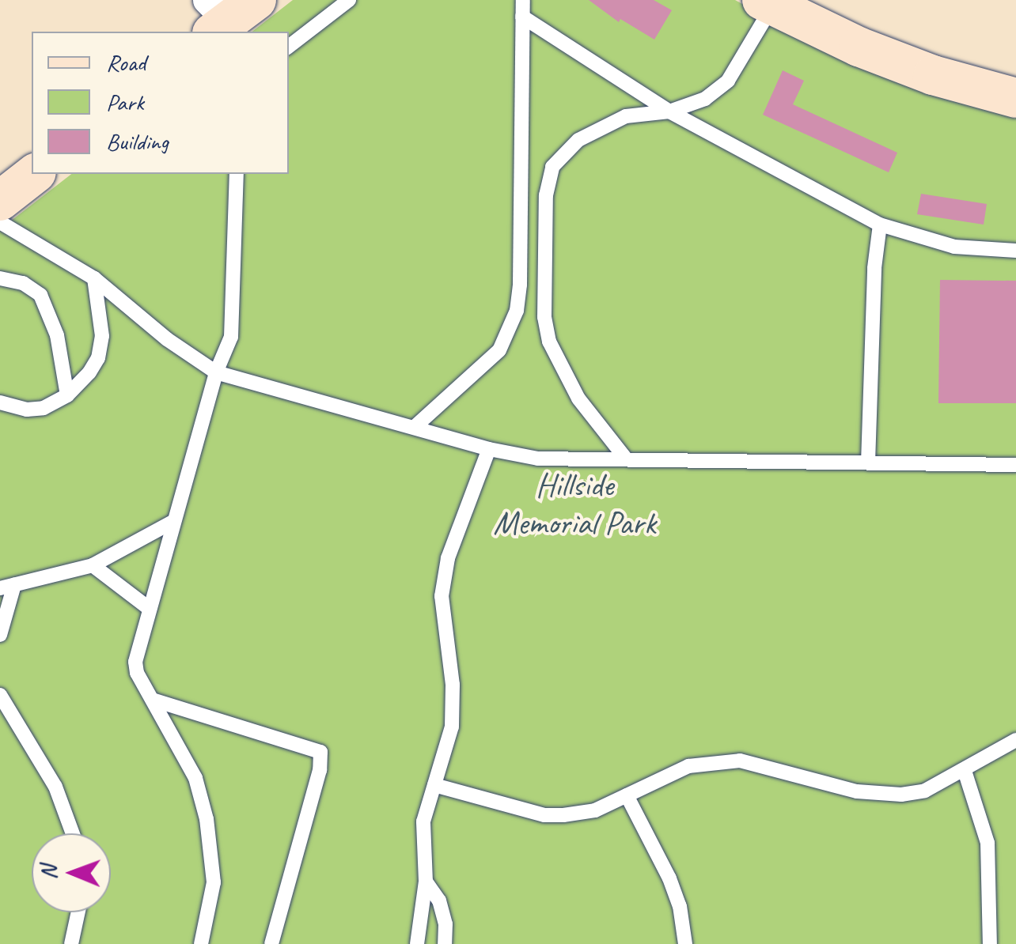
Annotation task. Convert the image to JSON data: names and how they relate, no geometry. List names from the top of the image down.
{
  "parks": ["Hillside Memorial Park"],
  "legend": ["Road", "Park", "Building"],
  "north": "left"
}
